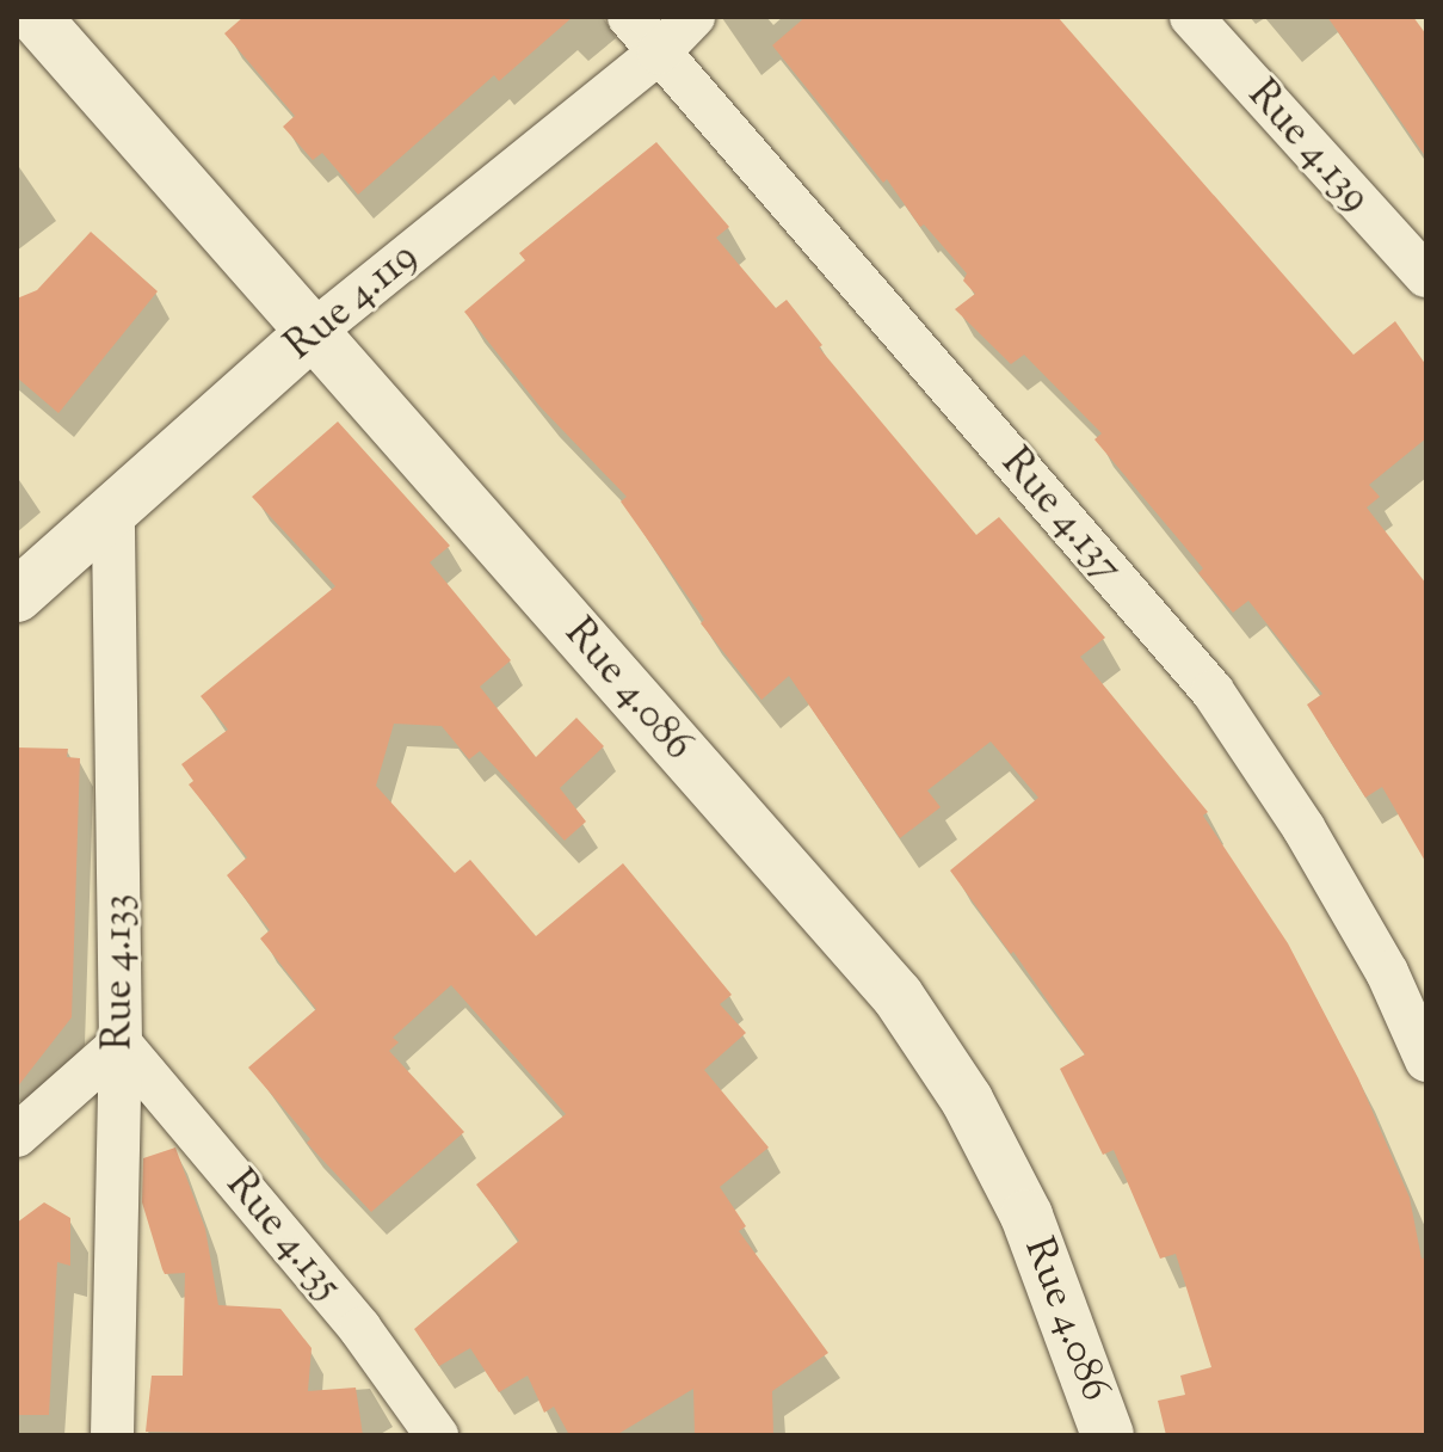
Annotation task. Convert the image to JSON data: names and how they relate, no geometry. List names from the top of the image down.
{
  "streets": {
    "street": [
      "Rue 4.139",
      "Rue 4.119",
      "Rue 4.137",
      "Rue 4.086",
      "Rue 4.133",
      "Rue 4.135"
    ]
  },
  "crossings": [
    ["Rue 4.119", "Rue 4.137"],
    ["Rue 4.119", "Rue 4.086"],
    ["Rue 4.119", "Rue 4.133"],
    ["Rue 4.133", "Rue 4.135"]
  ]
}
